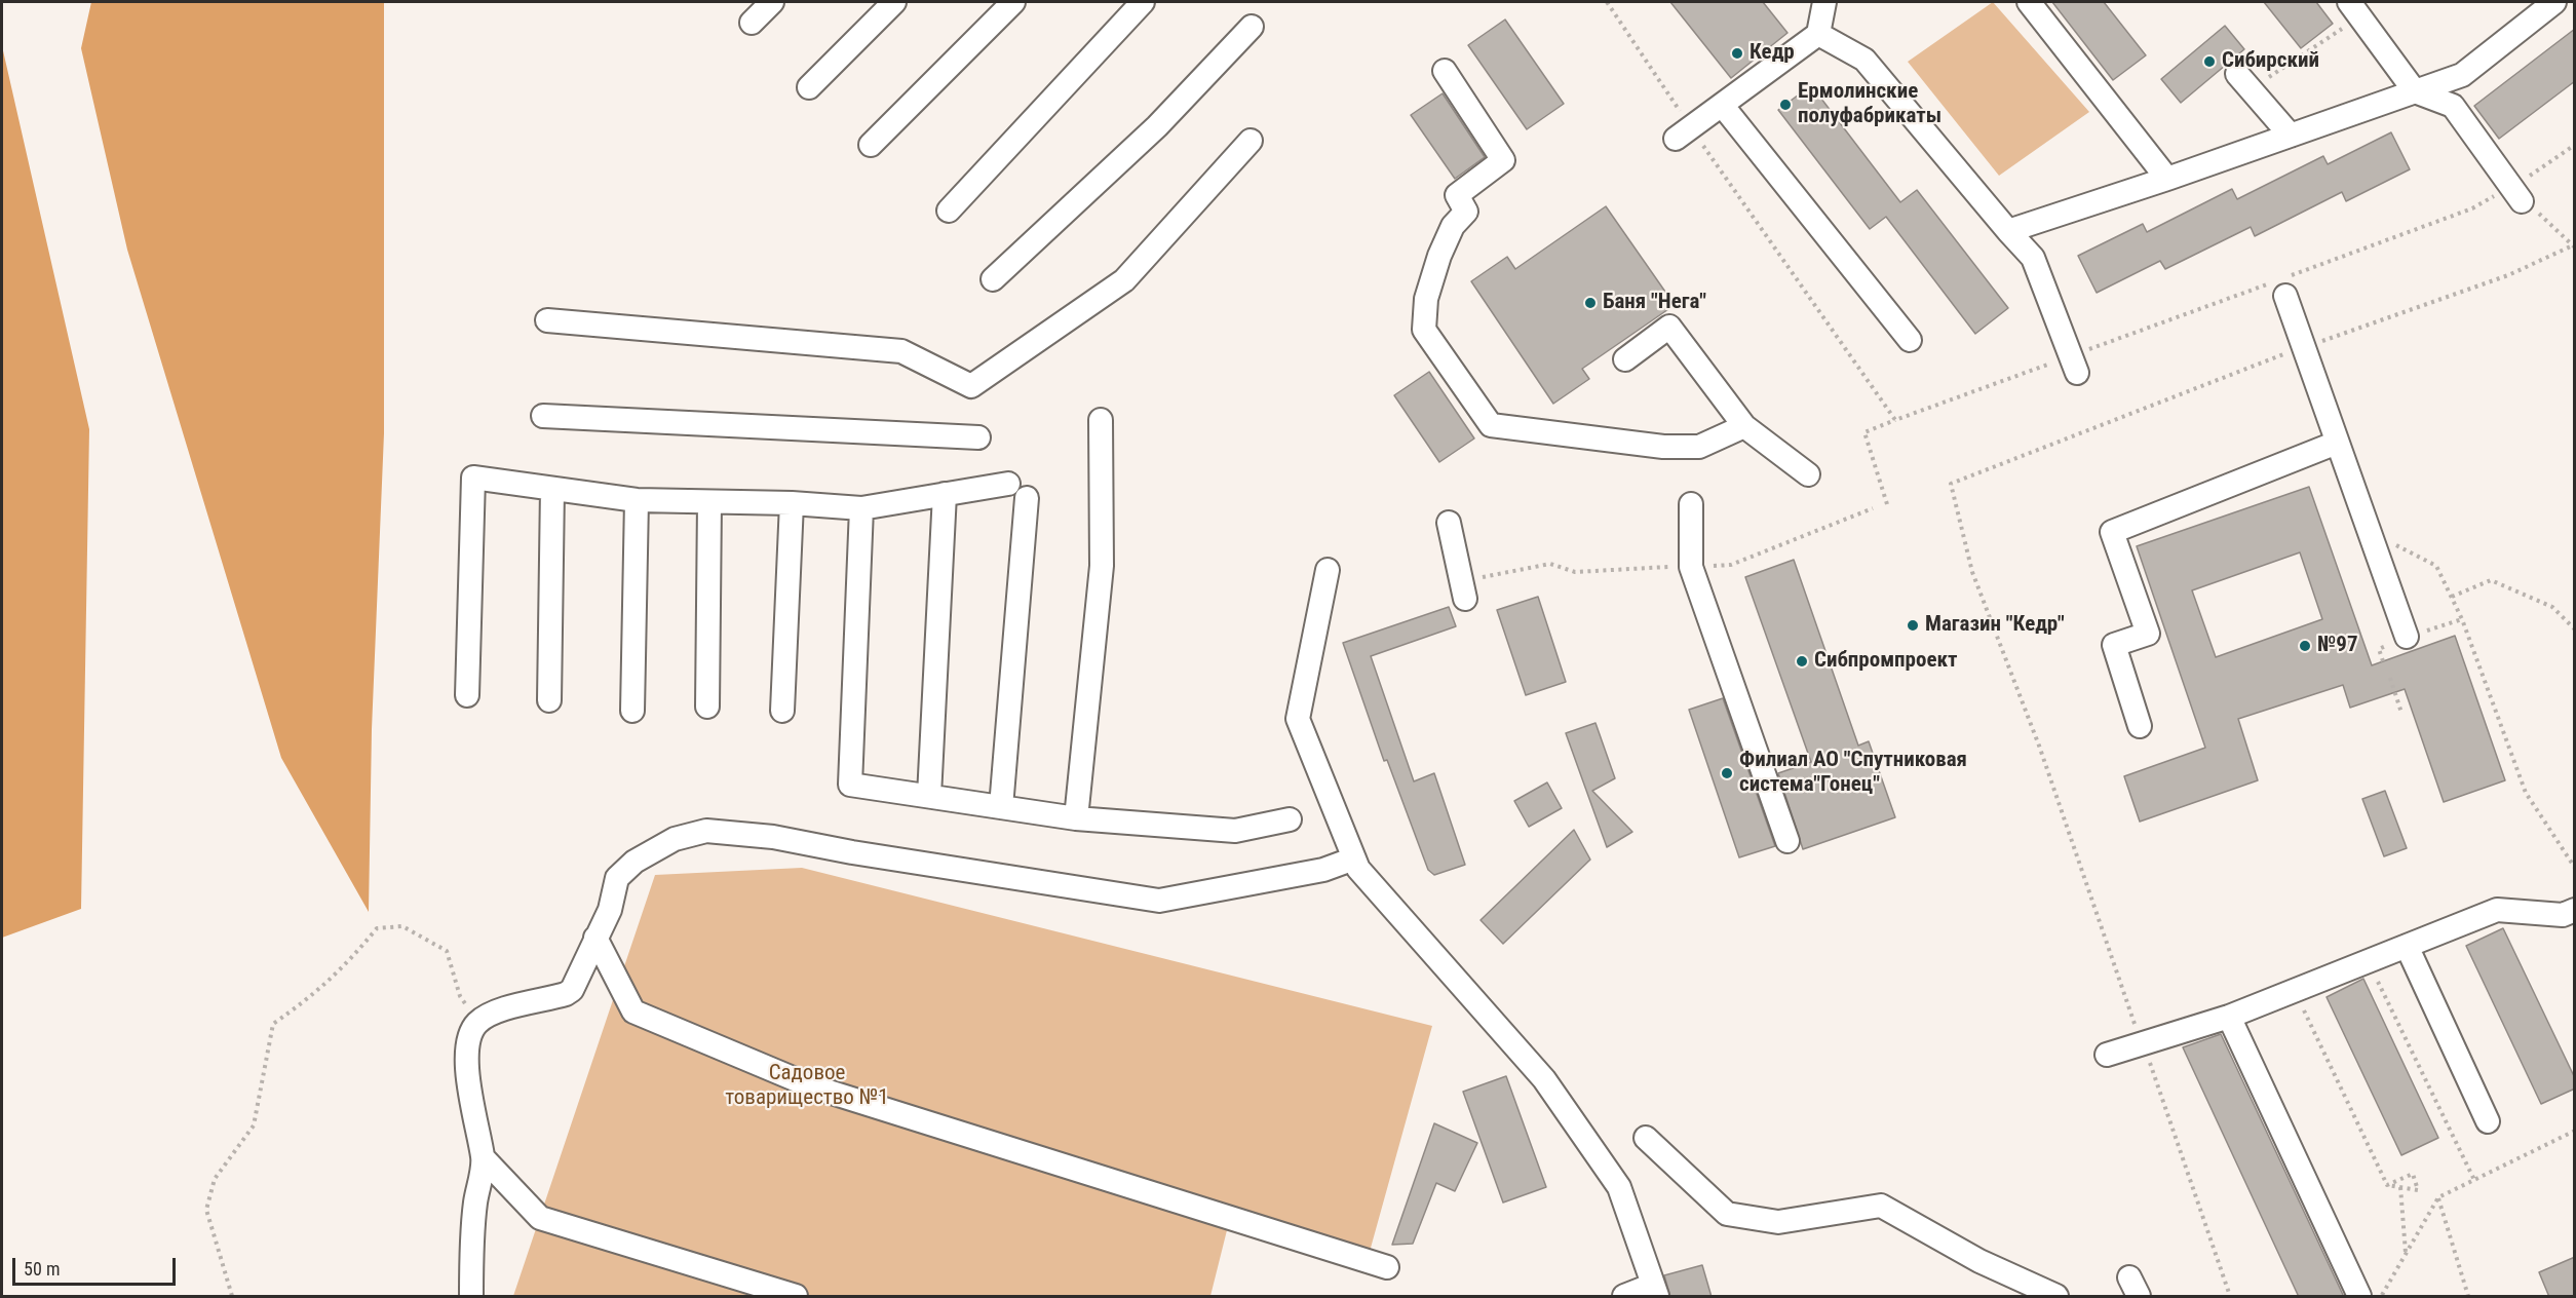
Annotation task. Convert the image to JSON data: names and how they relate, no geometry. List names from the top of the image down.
{
  "parks": ["Садовое товарищество №1"],
  "places": [
    "Кедр",
    "Сибирский",
    "Ермолинские полуфабрикаты",
    "Баня \"Нега\"",
    "Магазин \"Кедр\"",
    "№97",
    "Сибпромпроект",
    "Филиал АО \"Спутниковая система\"Гонец\""
  ],
  "scale_bar": "50 m"
}
